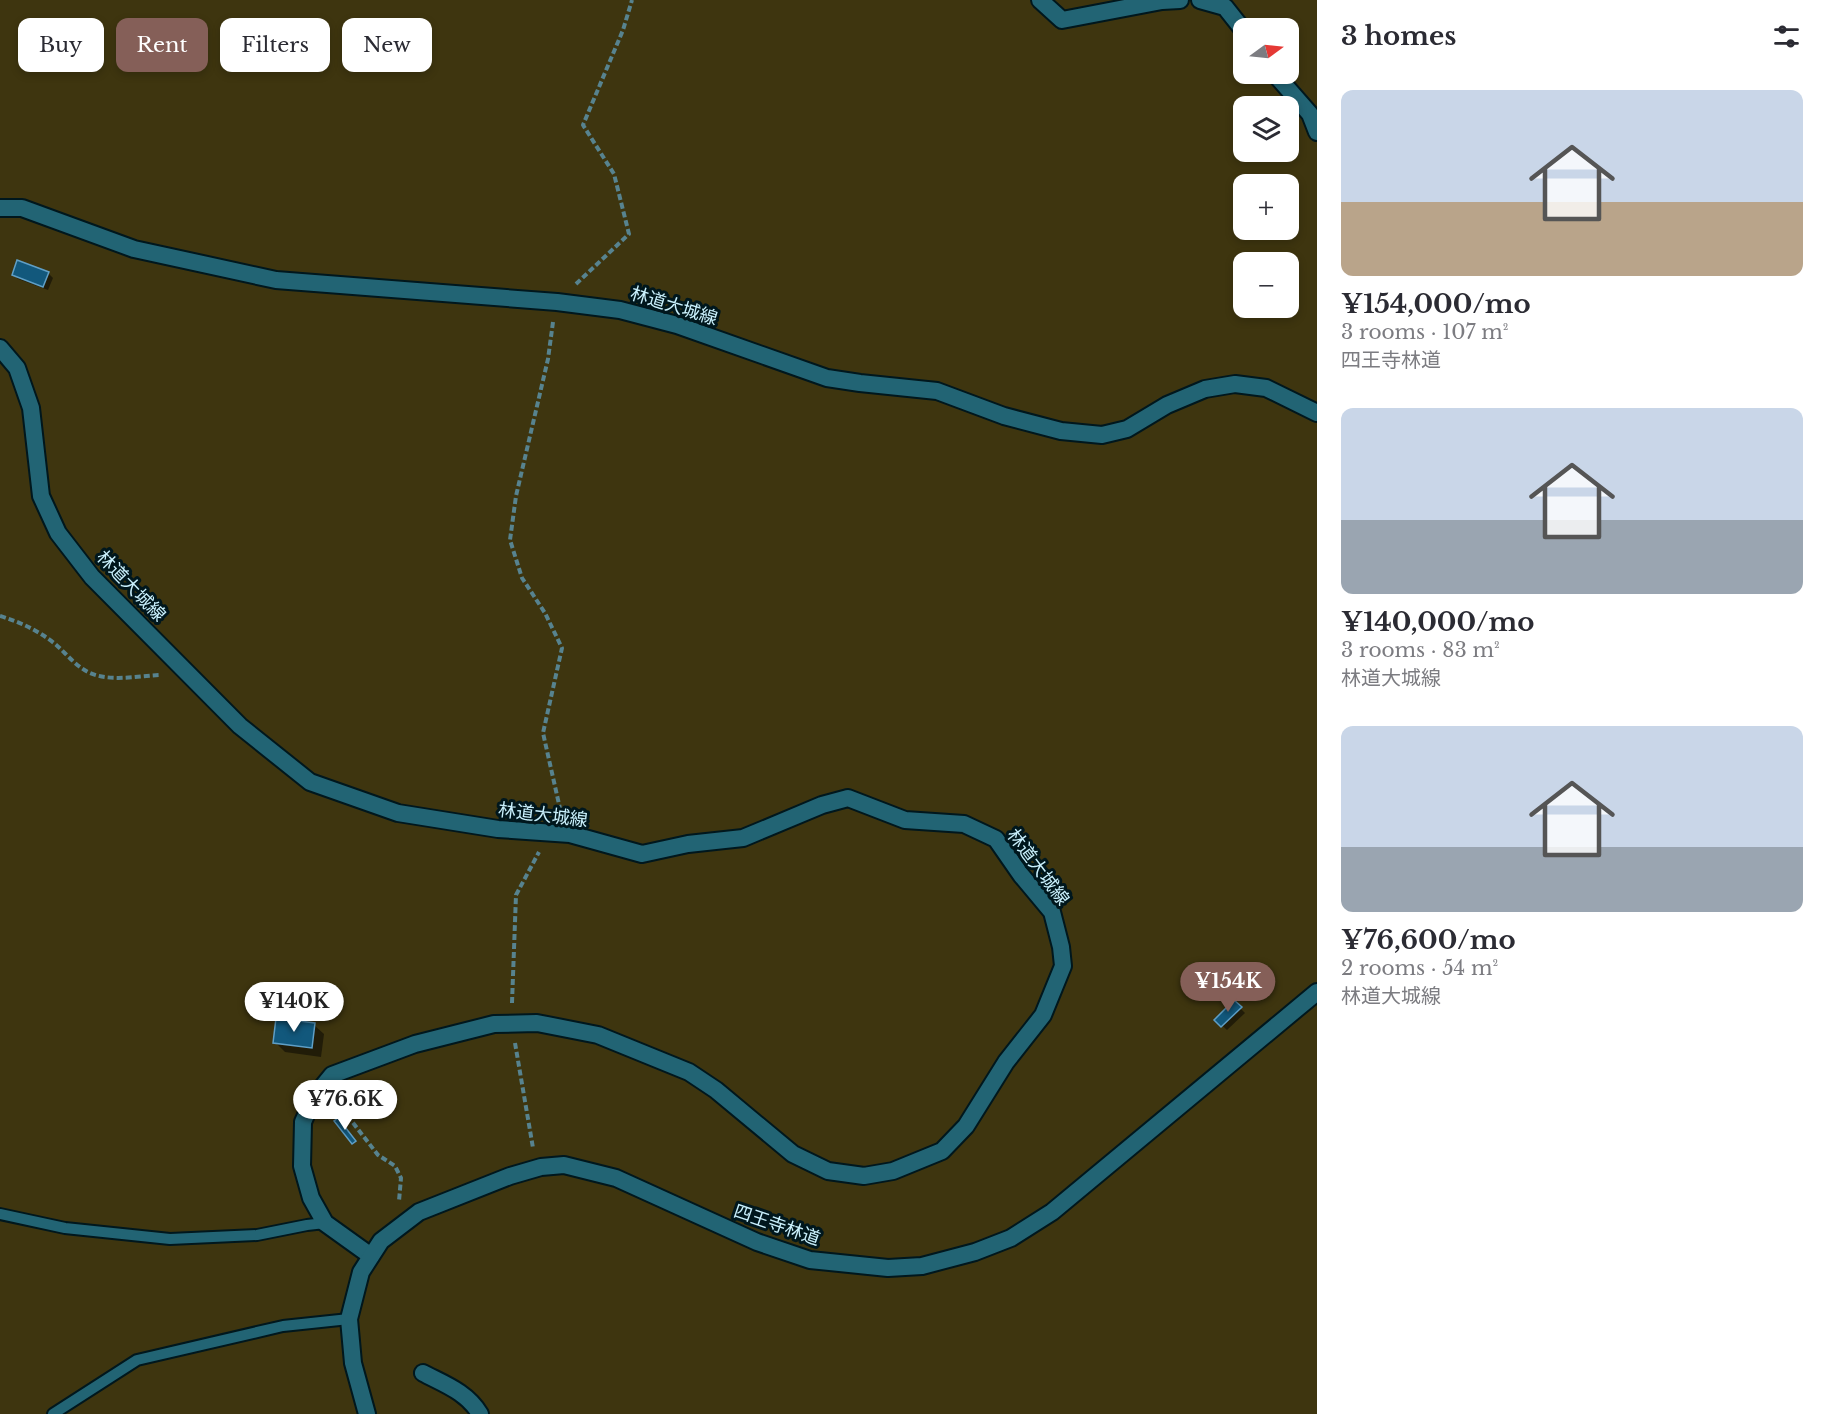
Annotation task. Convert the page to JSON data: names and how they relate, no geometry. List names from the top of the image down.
{
  "streets": {
    "street": ["林道大城線", "四王寺林道"]
  },
  "crossings": [
    ["林道大城線", "四王寺林道"]
  ],
  "north": "right",
  "page": {
    "heading": "3 homes",
    "map_buttons": ["+", "−"],
    "chip": [
      "Buy",
      "Rent",
      "Filters",
      "New"
    ],
    "list": [
      {
        "name": "¥154,000/mo",
        "note": "3 rooms · 107 m² · 四王寺林道"
      },
      {
        "name": "¥140,000/mo",
        "note": "3 rooms · 83 m² · 林道大城線"
      },
      {
        "name": "¥76,600/mo",
        "note": "2 rooms · 54 m² · 林道大城線"
      }
    ],
    "price": ["¥154K", "¥140K", "¥76.6K"]
  }
}
